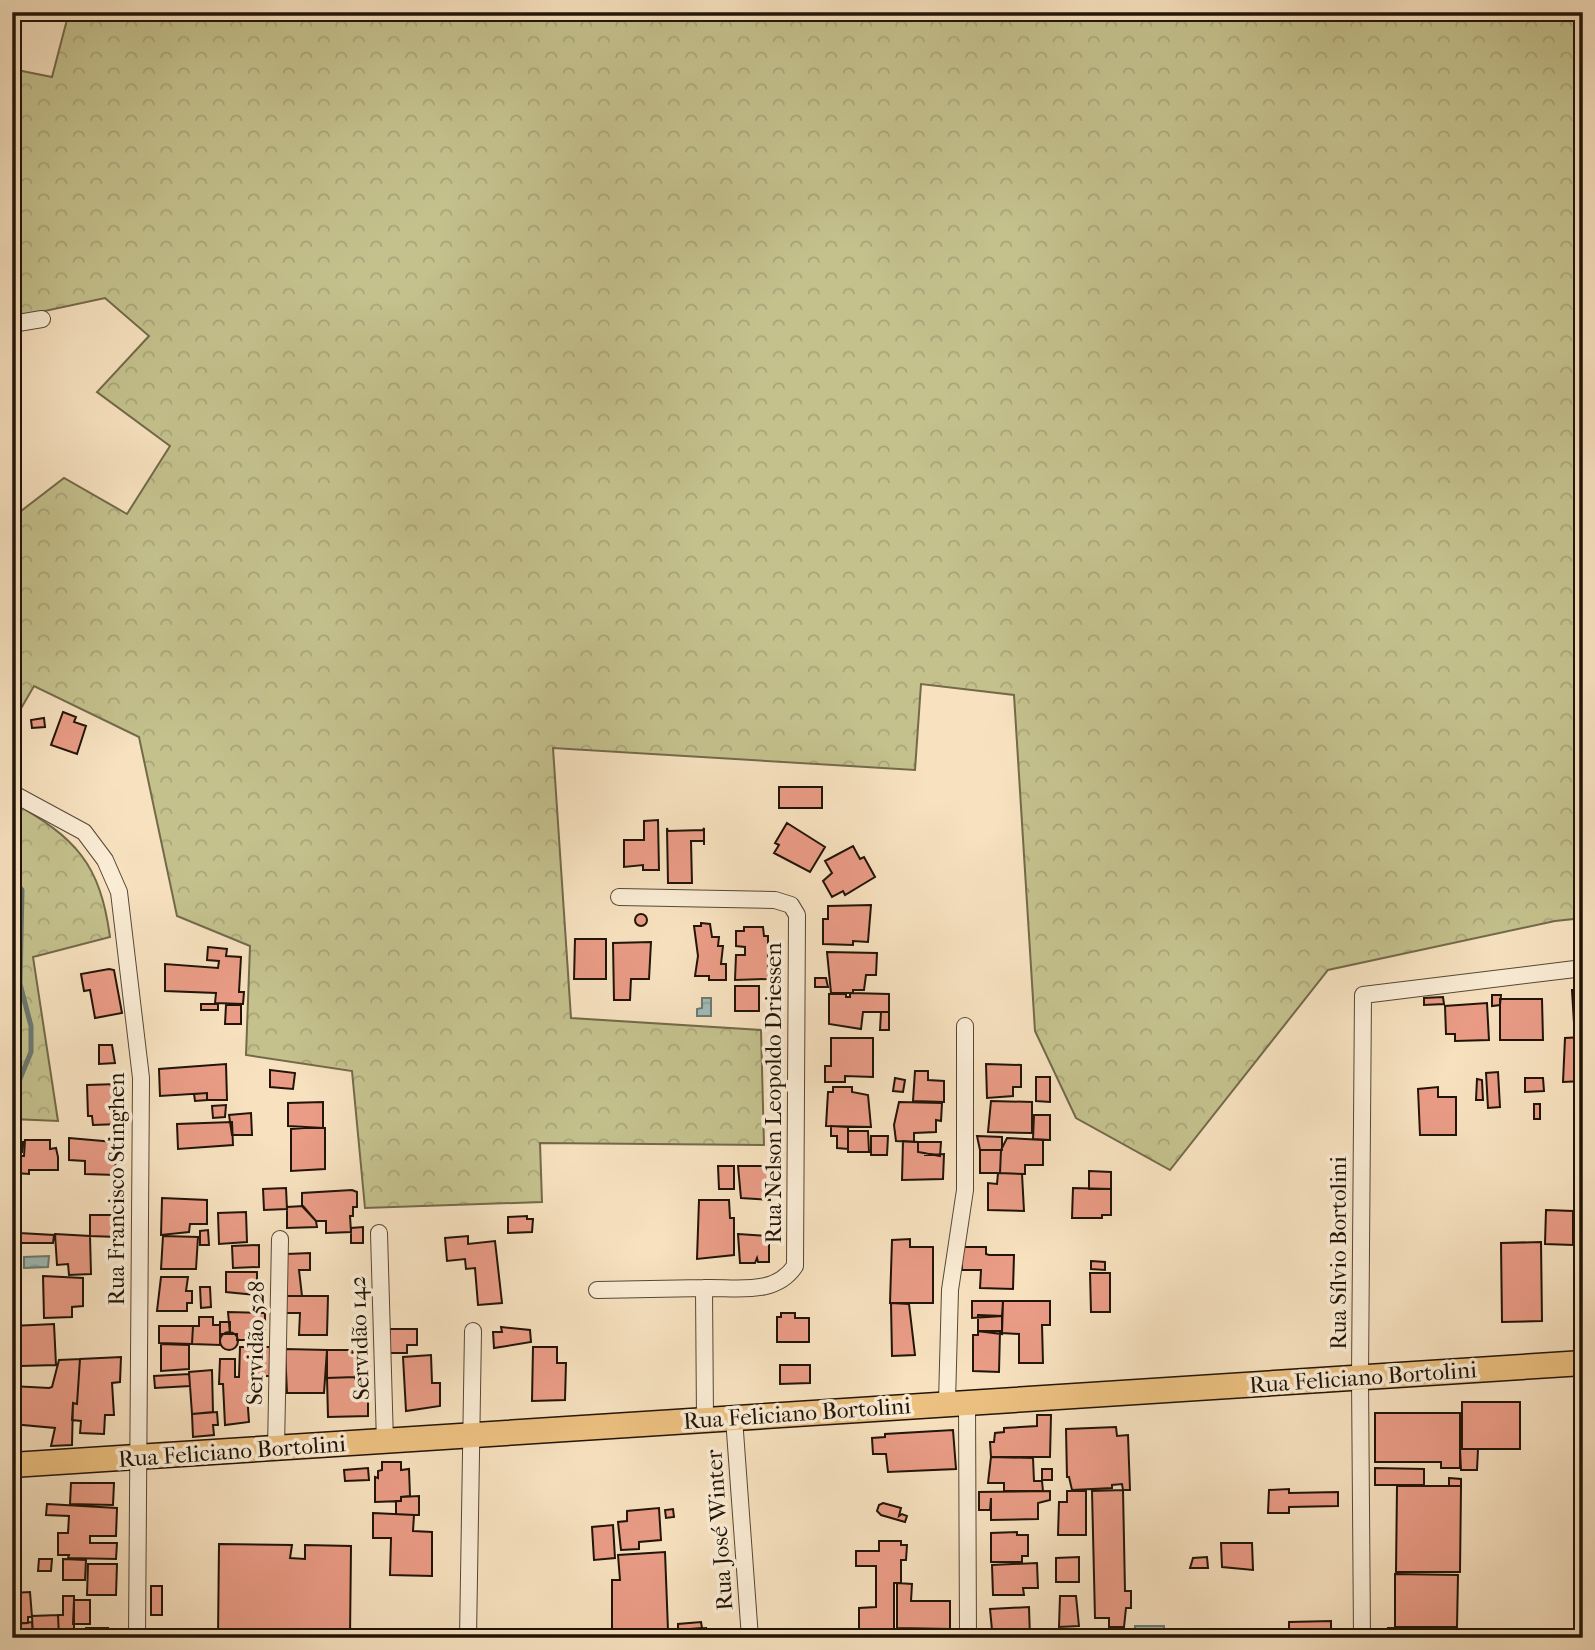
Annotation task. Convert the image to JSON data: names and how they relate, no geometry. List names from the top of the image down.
{
  "streets": {
    "main road": ["Rua Feliciano Bortolini"],
    "street": [
      "Rua Nelson Leopoldo Driessen",
      "Rua Francisco Stinghen",
      "Rua Sílvio Bortolini",
      "Servidão 142",
      "Servidão 528",
      "Rua José Winter"
    ]
  },
  "crossings": [
    ["Rua Francisco Stinghen", "Rua Feliciano Bortolini"],
    ["Rua Sílvio Bortolini", "Rua Feliciano Bortolini"],
    ["Servidão 142", "Rua Feliciano Bortolini"],
    ["Servidão 528", "Rua Feliciano Bortolini"],
    ["Rua Feliciano Bortolini", "Rua José Winter"]
  ]
}
